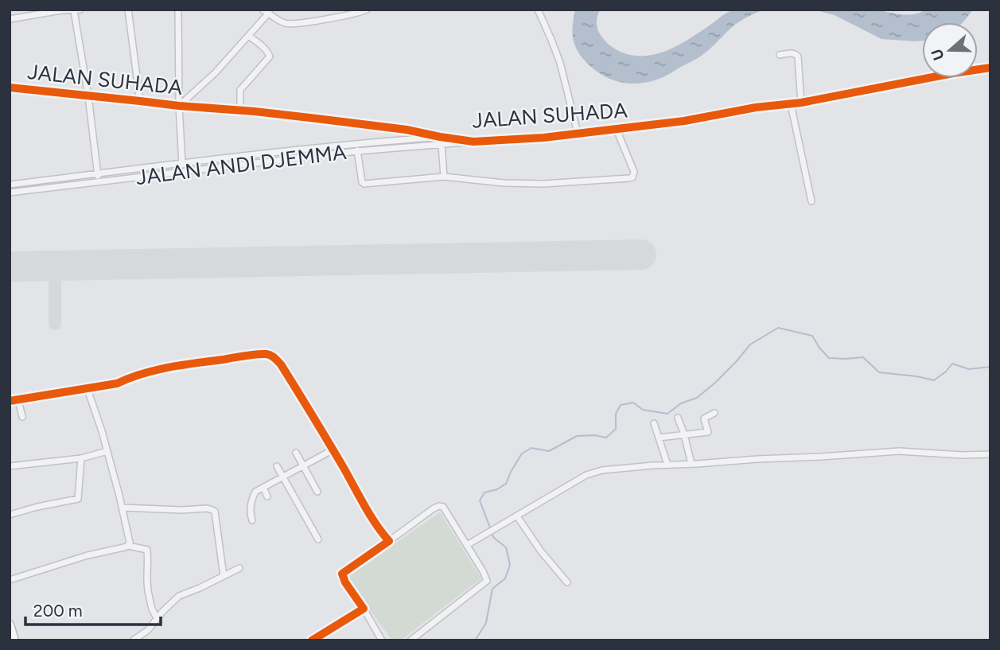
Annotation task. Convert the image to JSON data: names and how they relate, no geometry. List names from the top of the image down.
{
  "streets": {
    "street": ["JALAN SUHADA", "JALAN ANDI DJEMMA"]
  },
  "crossings": [
    ["JALAN SUHADA", "JALAN ANDI DJEMMA"]
  ],
  "scale_bar": "200 m",
  "north": "left"
}
